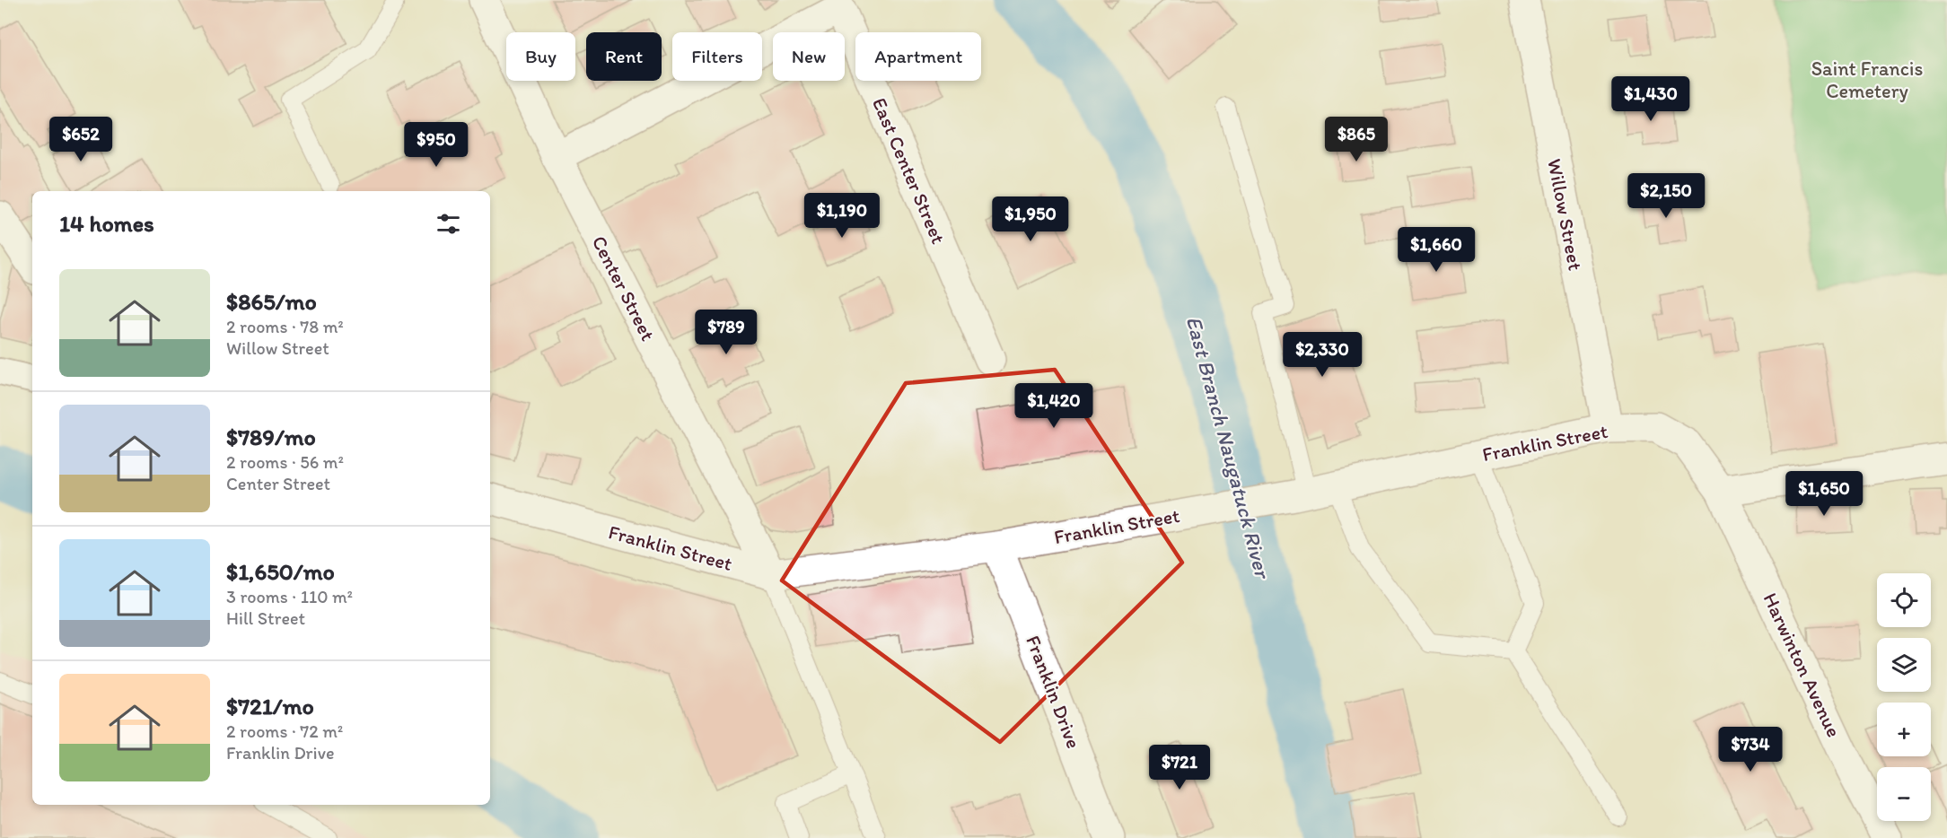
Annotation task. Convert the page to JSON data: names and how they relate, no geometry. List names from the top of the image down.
{
  "streets": {
    "street": [
      "East Center Street",
      "Willow Street",
      "Center Street",
      "Franklin Street",
      "Harwinton Avenue",
      "Franklin Drive"
    ]
  },
  "crossings": [
    ["East Center Street", "Center Street"],
    ["Willow Street", "Franklin Street"],
    ["Center Street", "Franklin Street"],
    ["Franklin Street", "Harwinton Avenue"],
    ["Franklin Street", "Franklin Drive"]
  ],
  "water": ["East Branch Naugatuck River"],
  "parks": ["Saint Francis Cemetery"],
  "page": {
    "chip": [
      "Buy",
      "Rent",
      "Filters",
      "New",
      "Apartment"
    ],
    "price": [
      "$1,430",
      "$652",
      "$865",
      "$950",
      "$2,150",
      "$1,190",
      "$1,950",
      "$1,660",
      "$789",
      "$2,330",
      "$1,420",
      "$1,650",
      "$734",
      "$721"
    ],
    "heading": "14 homes",
    "list": [
      {
        "name": "$865/mo",
        "note": "2 rooms · 78 m² · Willow Street"
      },
      {
        "name": "$789/mo",
        "note": "2 rooms · 56 m² · Center Street"
      },
      {
        "name": "$1,650/mo",
        "note": "3 rooms · 110 m² · Hill Street"
      },
      {
        "name": "$721/mo",
        "note": "2 rooms · 72 m² · Franklin Drive"
      }
    ],
    "map_buttons": ["+", "−"]
  }
}
